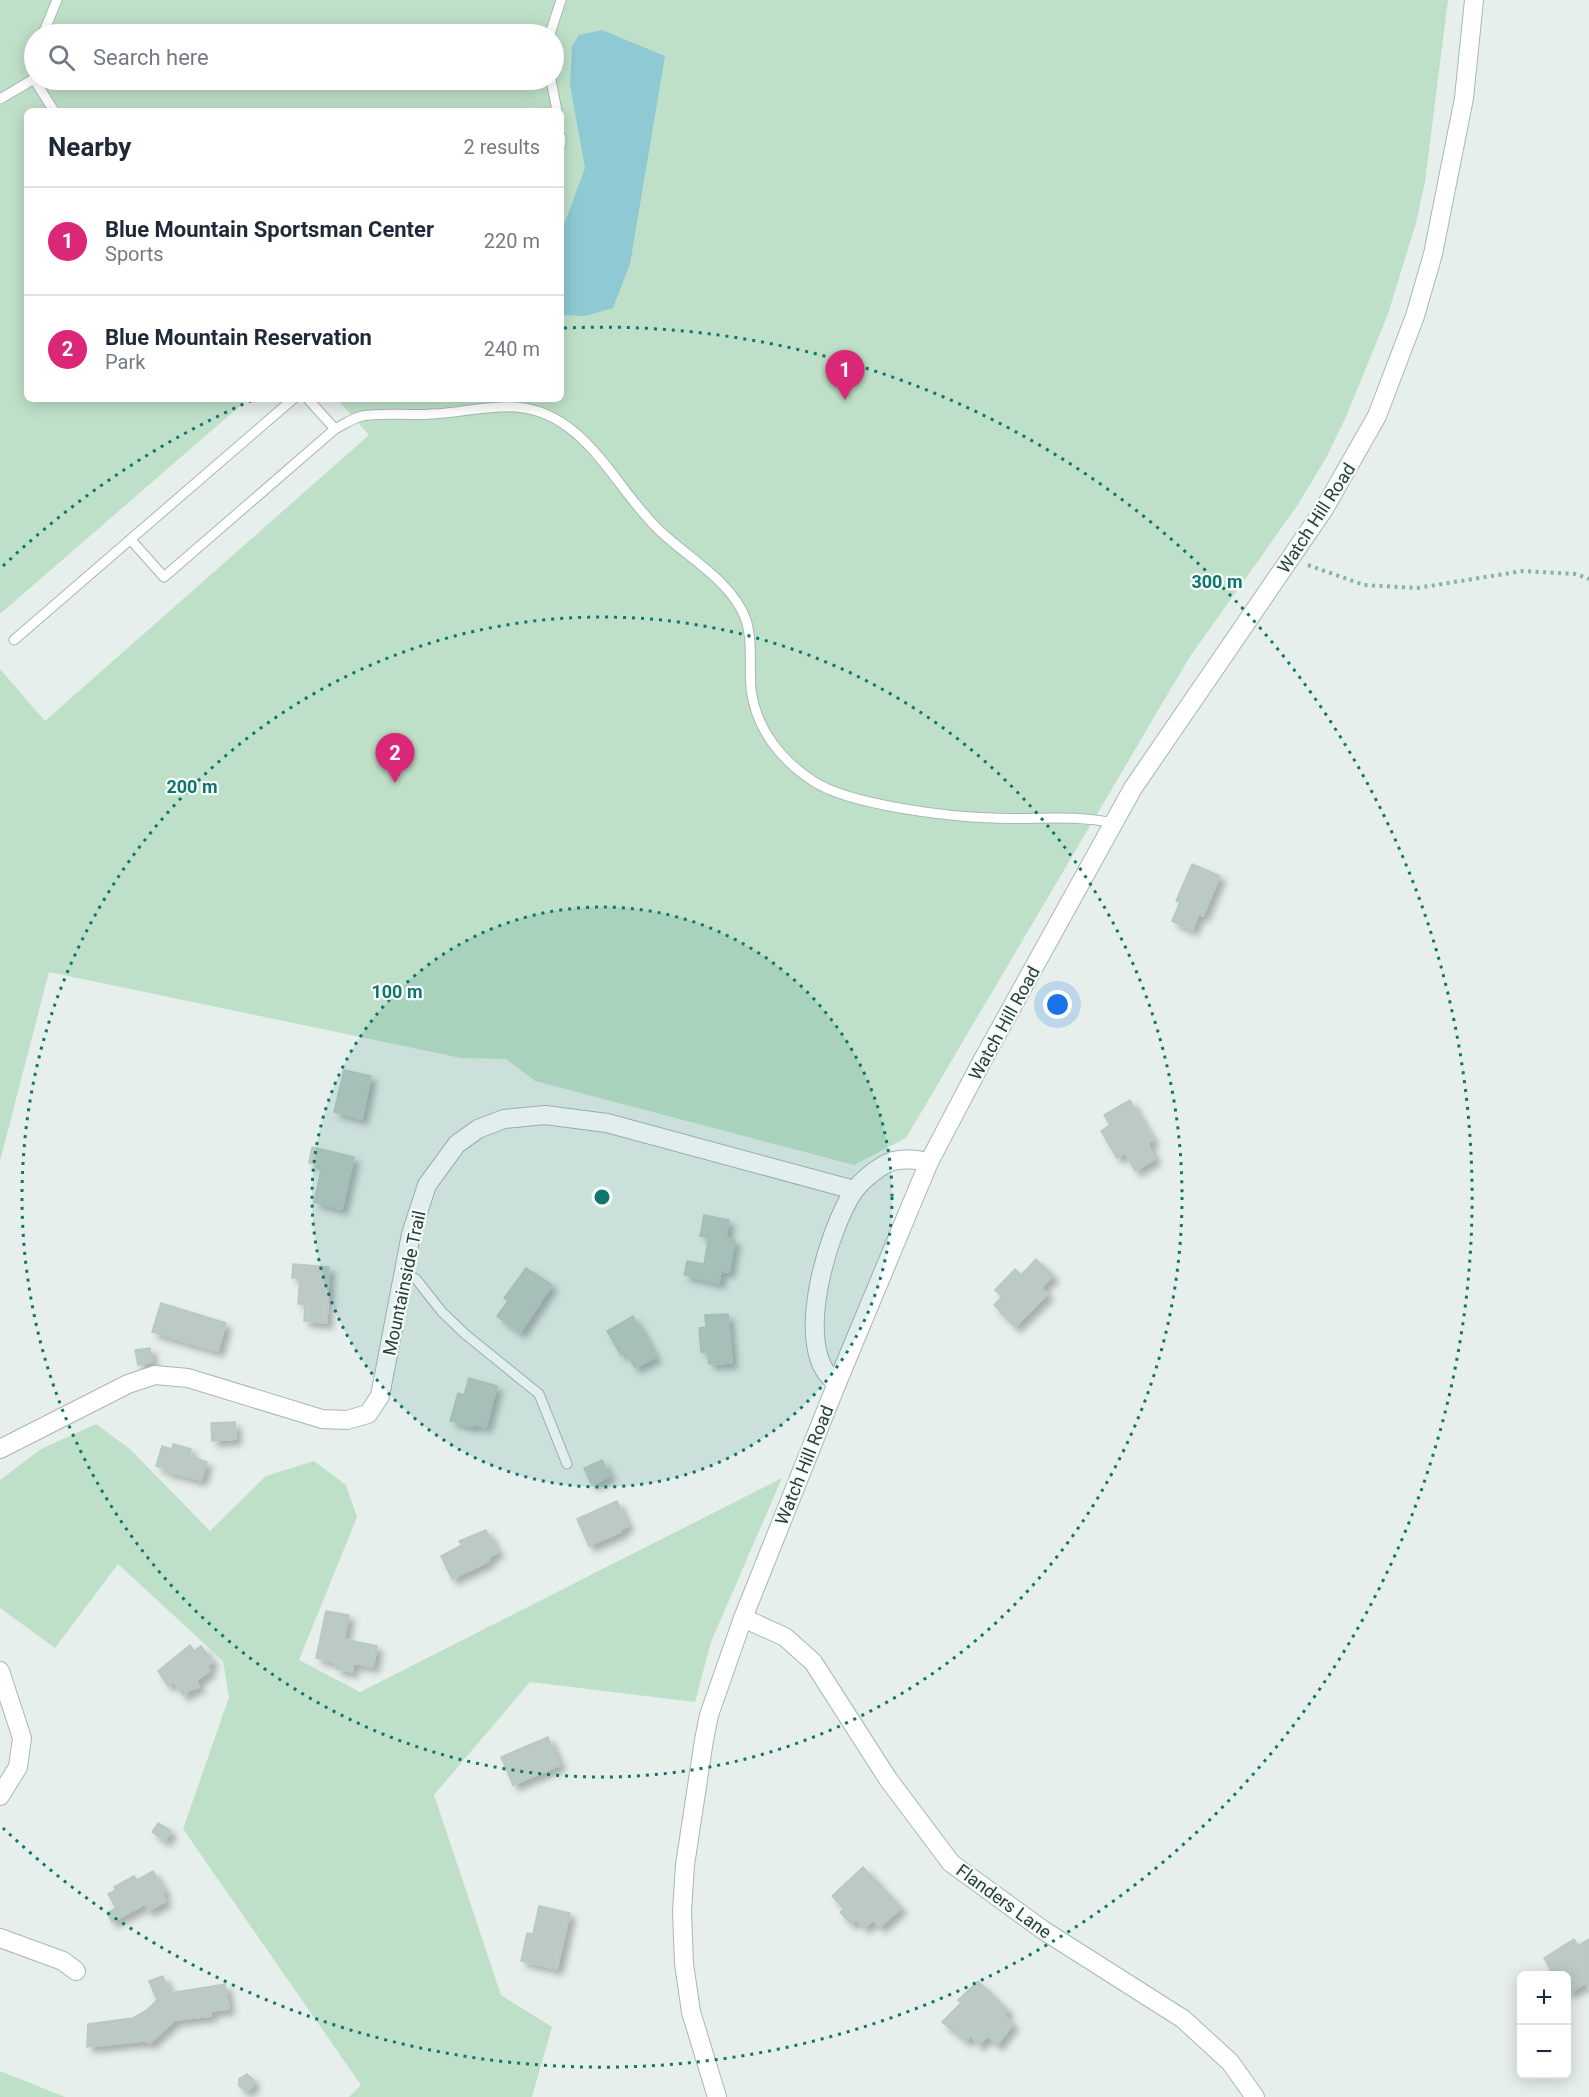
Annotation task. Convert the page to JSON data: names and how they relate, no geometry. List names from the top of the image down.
{
  "streets": {
    "street": ["Watch Hill Road", "Mountainside Trail", "Flanders Lane"]
  },
  "crossings": [
    ["Watch Hill Road", "Flanders Lane"]
  ],
  "page": {
    "search": "Search here",
    "heading": ["Nearby", "2 results"],
    "list": [
      {
        "mark": "1",
        "name": "Blue Mountain Sportsman Center",
        "note": "Sports",
        "value": "220 m"
      },
      {
        "mark": "2",
        "name": "Blue Mountain Reservation",
        "note": "Park",
        "value": "240 m"
      }
    ],
    "pins": ["1", "2"],
    "map_buttons": ["+", "−"]
  },
  "rings": ["300 m", "200 m", "100 m"]
}
